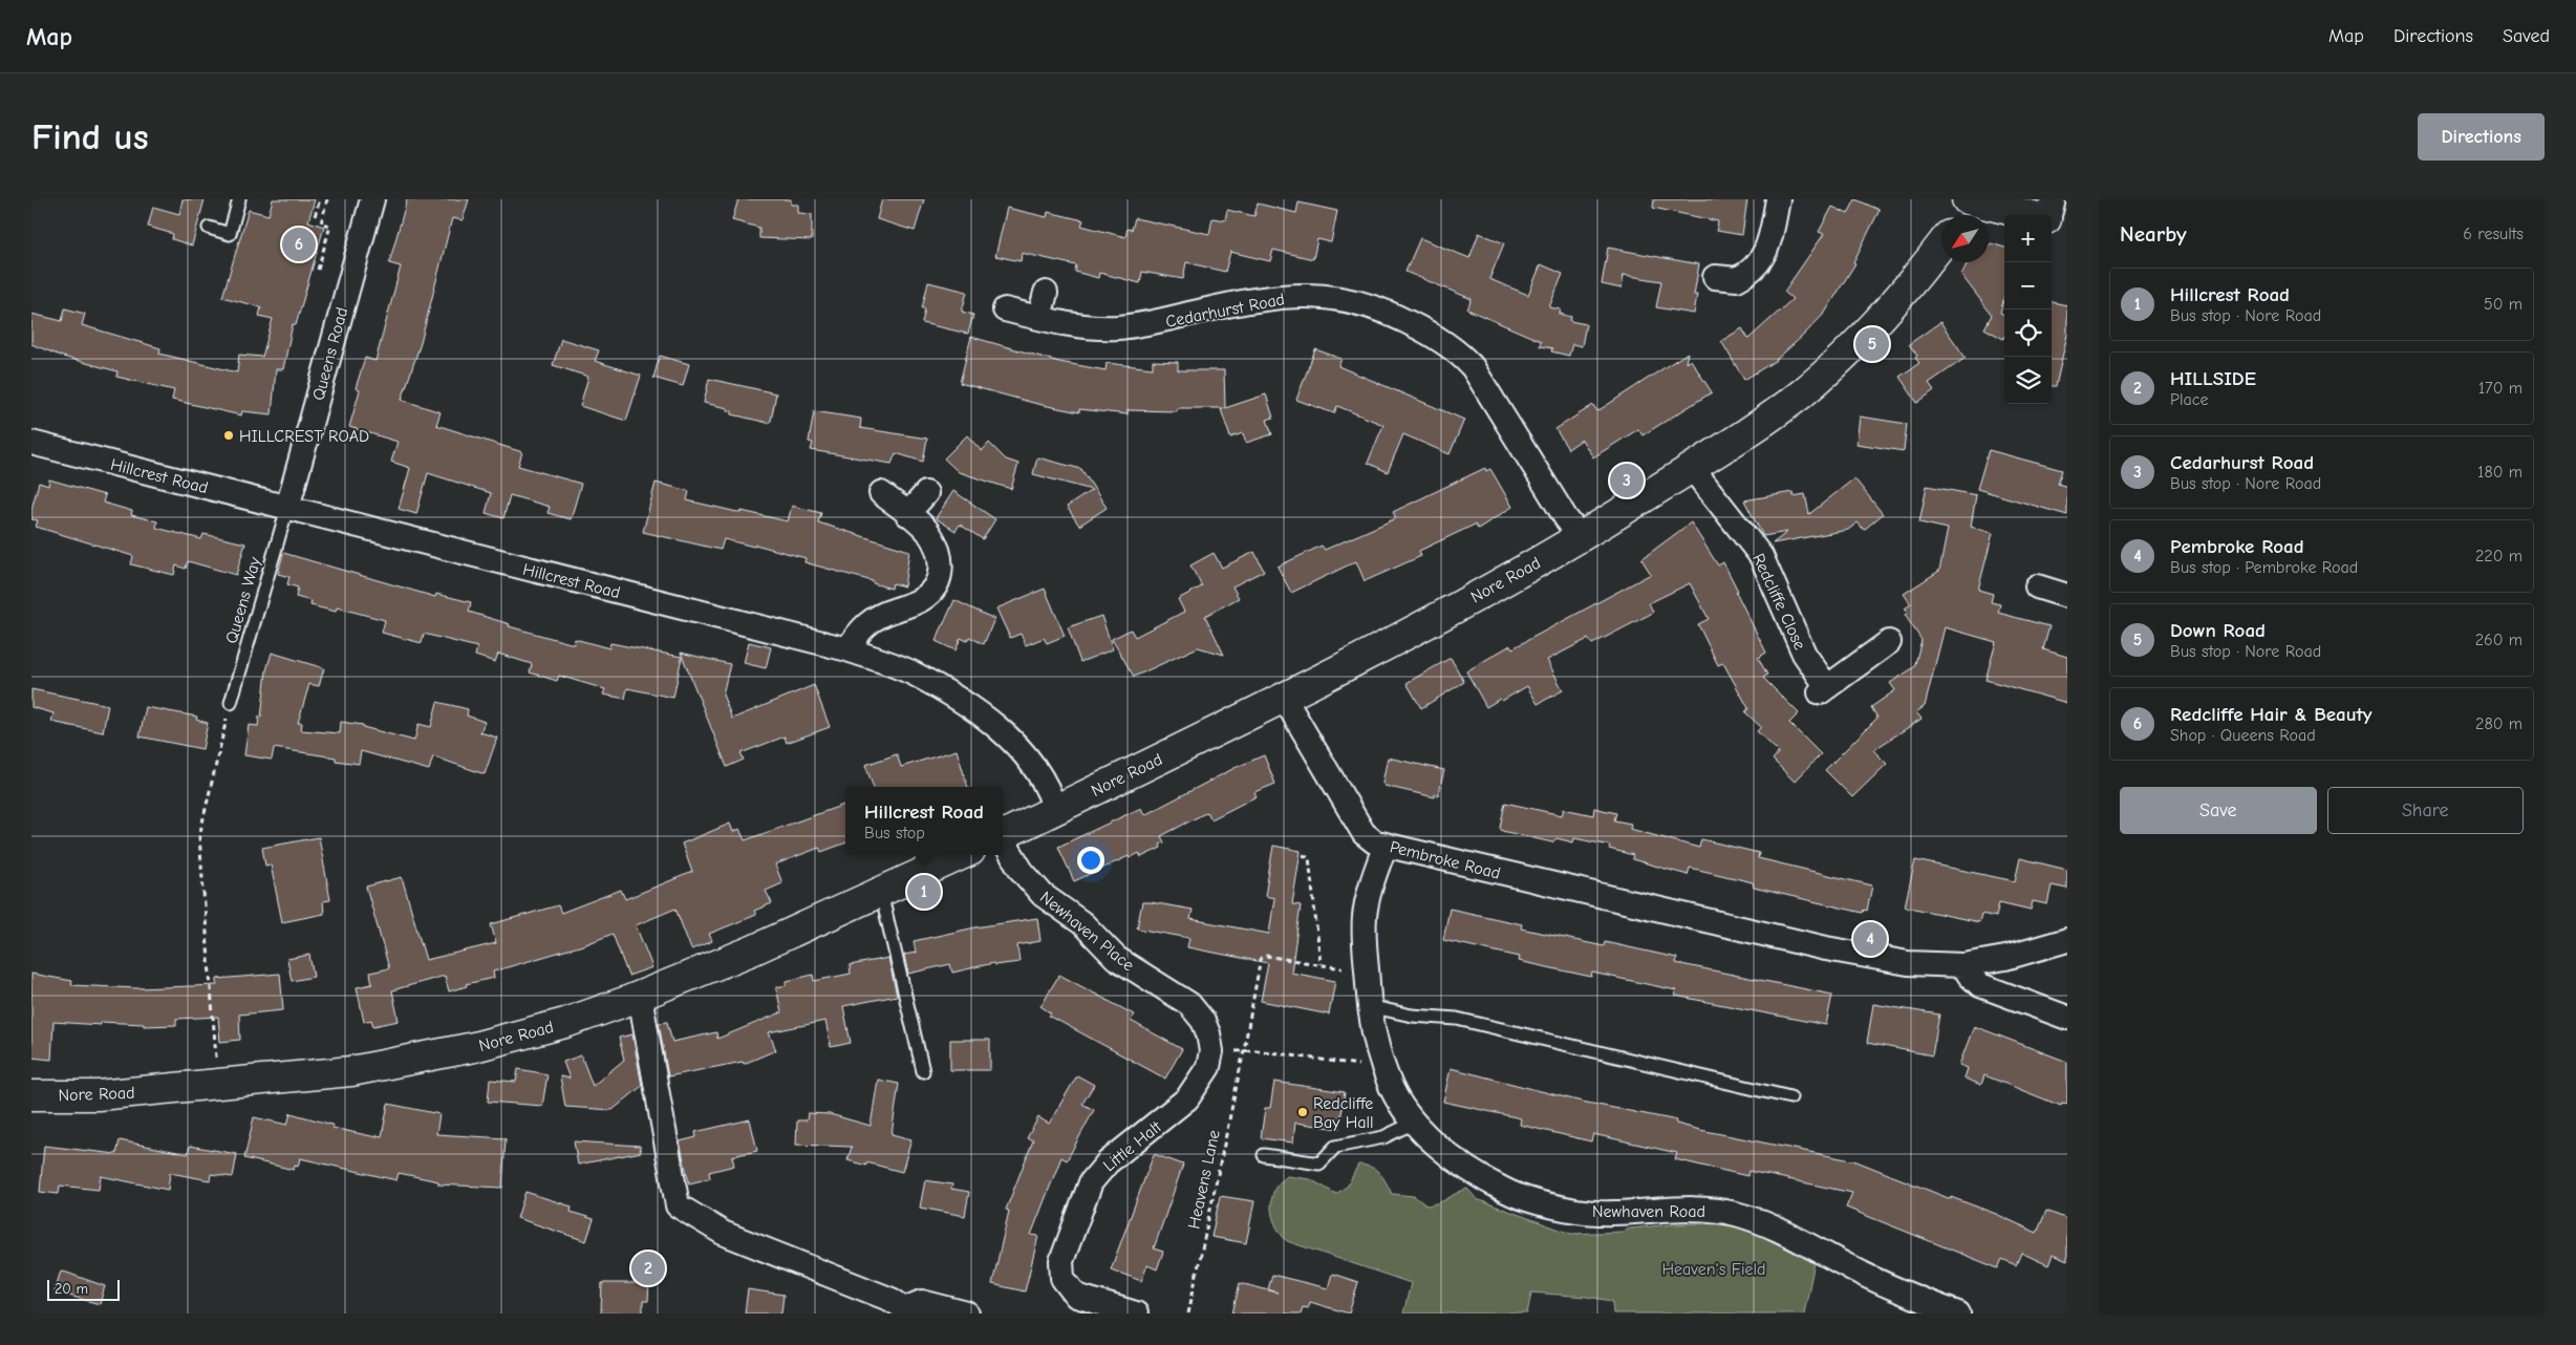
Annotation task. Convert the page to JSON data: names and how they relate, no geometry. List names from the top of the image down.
{
  "streets": {
    "street": [
      "Cedarhurst Road",
      "Queens Road",
      "Hillcrest Road",
      "Nore Road",
      "Redcliffe Close",
      "Pembroke Road",
      "Newhaven Place",
      "Little Halt",
      "Newhaven Road"
    ],
    "lane": ["Queens Way"],
    "path": ["Heavens Lane"]
  },
  "crossings": [
    ["Cedarhurst Road", "Nore Road"],
    ["Queens Road", "Hillcrest Road"],
    ["Queens Road", "Queens Way"],
    ["Hillcrest Road", "Nore Road"],
    ["Hillcrest Road", "Queens Way"],
    ["Nore Road", "Redcliffe Close"],
    ["Nore Road", "Pembroke Road"],
    ["Pembroke Road", "Newhaven Road"],
    ["Newhaven Place", "Little Halt"]
  ],
  "parks": ["Heaven's Field"],
  "places": ["HILLCREST ROAD", "Redcliffe Bay Hall"],
  "scale_bar": "20 m",
  "north": "bottom left",
  "page": {
    "header": "Map",
    "nav": ["Map", "Directions", "Saved"],
    "buttons": [
      "Directions",
      ["Save", "Share"]
    ],
    "title": "Find us",
    "heading": ["Nearby", "6 results"],
    "map_buttons": ["+", "−"],
    "pins": [
      "6",
      "5",
      "3",
      "1",
      "4",
      "2"
    ],
    "list": [
      {
        "mark": "1",
        "name": "Hillcrest Road",
        "note": "Bus stop · Nore Road",
        "value": "50 m"
      },
      {
        "mark": "2",
        "name": "HILLSIDE",
        "note": "Place",
        "value": "170 m"
      },
      {
        "mark": "3",
        "name": "Cedarhurst Road",
        "note": "Bus stop · Nore Road",
        "value": "180 m"
      },
      {
        "mark": "4",
        "name": "Pembroke Road",
        "note": "Bus stop · Pembroke Road",
        "value": "220 m"
      },
      {
        "mark": "5",
        "name": "Down Road",
        "note": "Bus stop · Nore Road",
        "value": "260 m"
      },
      {
        "mark": "6",
        "name": "Redcliffe Hair & Beauty",
        "note": "Shop · Queens Road",
        "value": "280 m"
      }
    ],
    "popup": ["Hillcrest Road", "Bus stop"],
    "scale": "20 m"
  }
}
